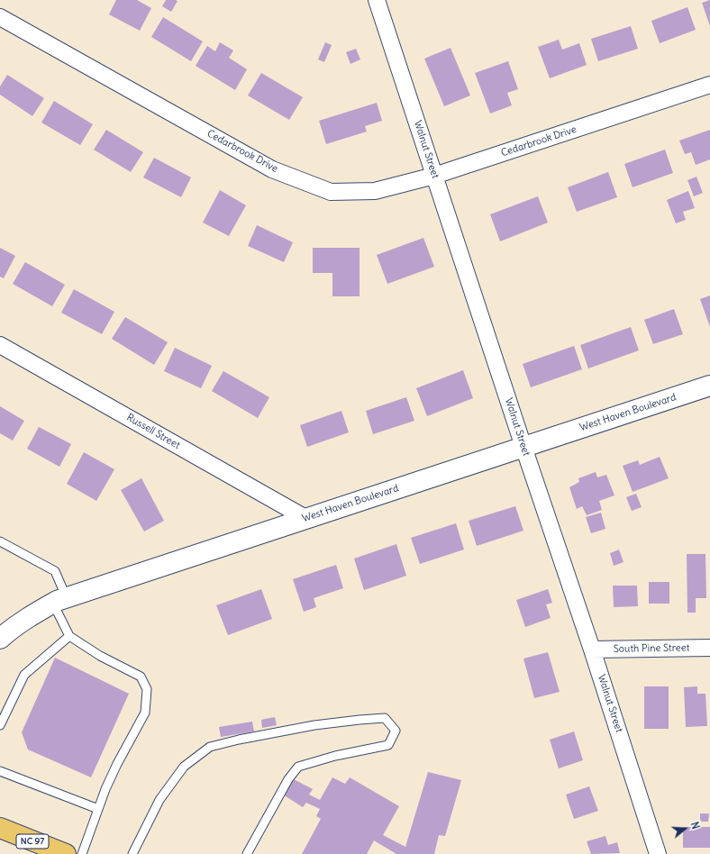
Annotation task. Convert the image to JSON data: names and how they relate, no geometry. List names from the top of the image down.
{
  "streets": {
    "main road": ["NC 97"],
    "street": [
      "Cedarbrook Drive",
      "Walnut Street",
      "West Haven Boulevard",
      "Russell Street",
      "South Pine Street"
    ]
  },
  "crossings": [
    ["Cedarbrook Drive", "Walnut Street"],
    ["Walnut Street", "West Haven Boulevard"],
    ["Walnut Street", "South Pine Street"],
    ["West Haven Boulevard", "Russell Street"]
  ],
  "north": "right"
}
